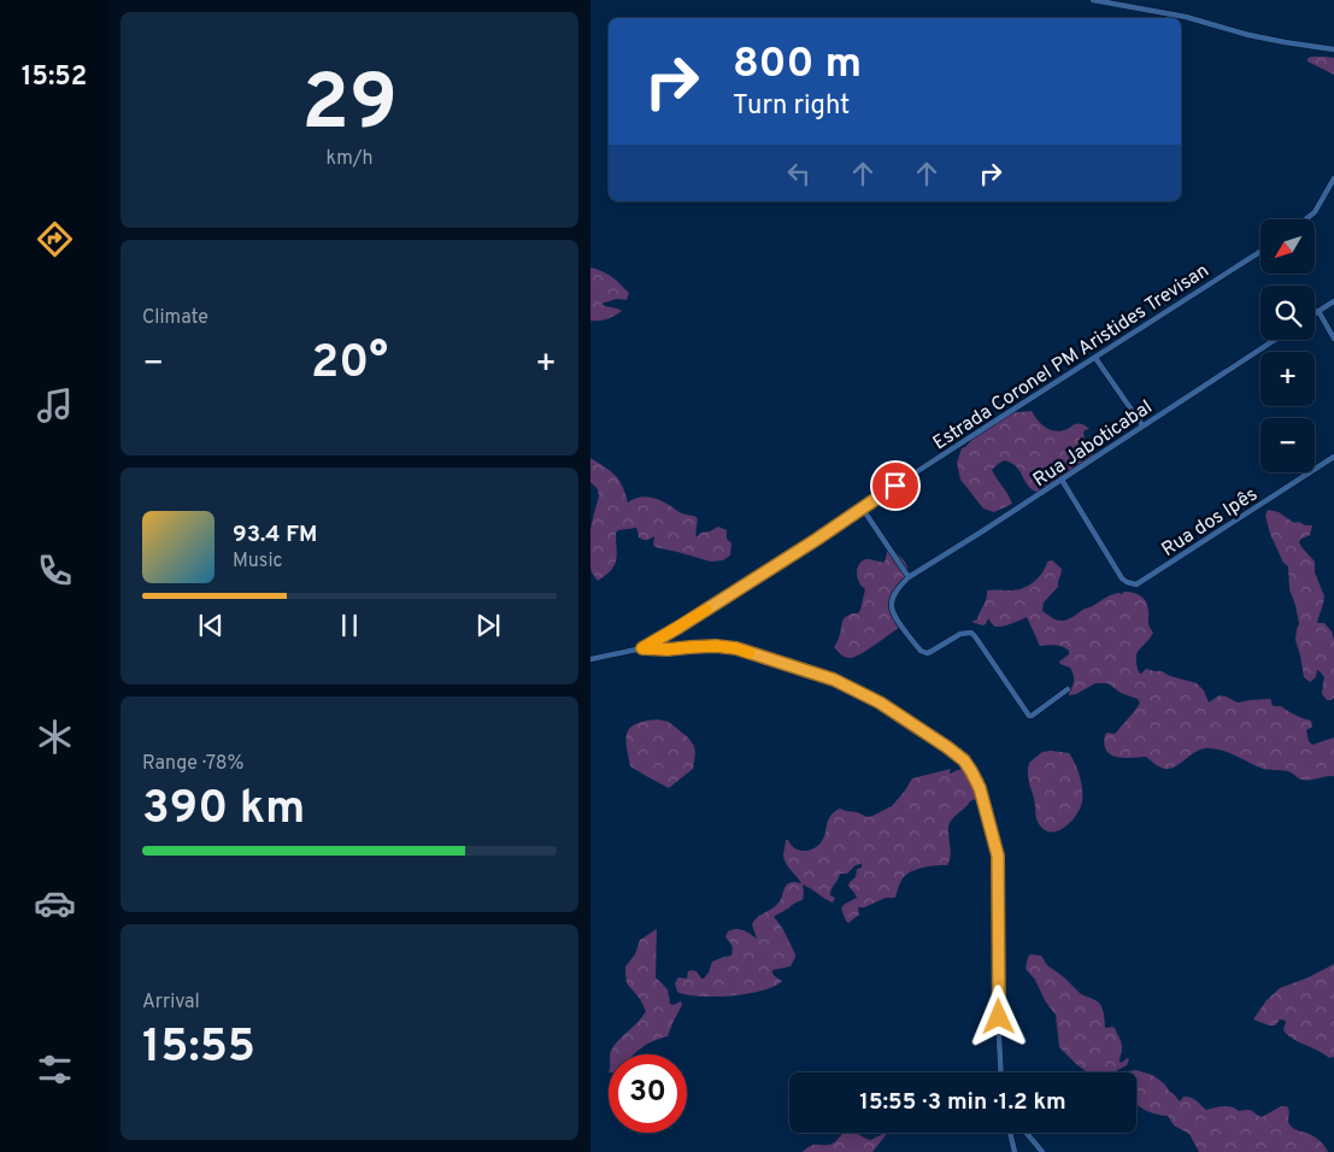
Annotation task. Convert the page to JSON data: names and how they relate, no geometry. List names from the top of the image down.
{
  "streets": {
    "street": ["Estrada Coronel PM Aristides Trevisan", "Rua Jaboticabal", "Rua dos Ipês"]
  },
  "crossings": [
    ["Rua Jaboticabal", "Rua dos Ipês"]
  ],
  "north": "bottom left",
  "page": {
    "tabs": "15:52",
    "tile": [
      ["29", "km/h"],
      "Climate",
      ["Range · 78%", "390 km"],
      ["Arrival", "15:55"]
    ],
    "turn": ["800 m", "Turn right"],
    "map_buttons": ["+", "−"],
    "heat": ["−", "20°", "+"],
    "song": ["93.4 FM", "Music"],
    "limit": "30",
    "trip": "15:55 · 3 min · 1.2 km"
  }
}
